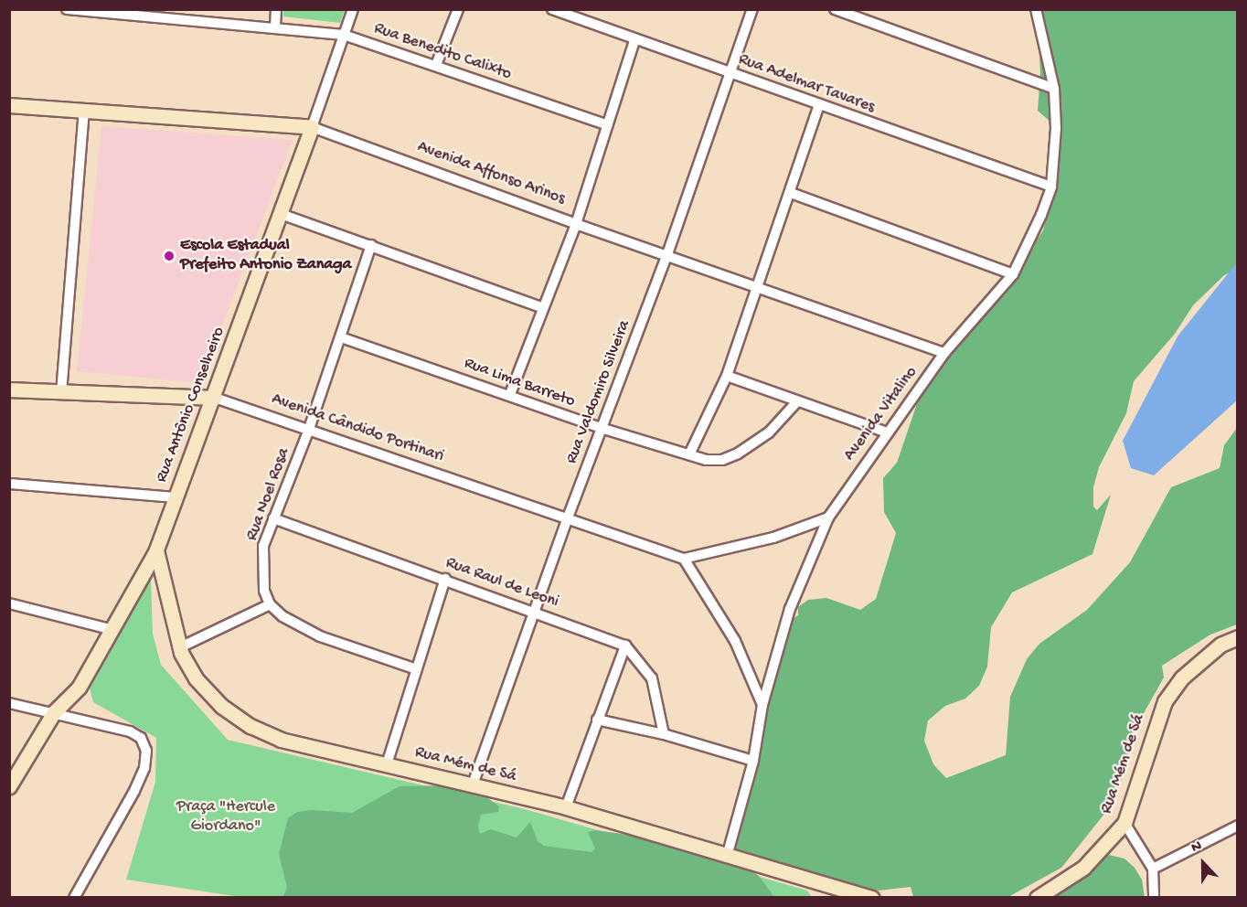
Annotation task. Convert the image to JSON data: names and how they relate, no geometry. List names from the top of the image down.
{
  "streets": {
    "street": [
      "Rua Benedito Calixto",
      "Rua Adelmar Tavares",
      "Avenida Affonso Arinos",
      "Rua Lima Barreto",
      "Rua Valdomiro Silveira",
      "Rua Antônio Conselheiro",
      "Avenida Vitalino",
      "Avenida Cândido Portinari",
      "Rua Noel Rosa",
      "Rua Raul de Leoni",
      "Rua Mém de Sá"
    ]
  },
  "crossings": [
    ["Rua Benedito Calixto", "Rua Antônio Conselheiro"],
    ["Rua Adelmar Tavares", "Rua Valdomiro Silveira"],
    ["Rua Adelmar Tavares", "Avenida Vitalino"],
    ["Avenida Affonso Arinos", "Rua Valdomiro Silveira"],
    ["Avenida Affonso Arinos", "Rua Antônio Conselheiro"],
    ["Avenida Affonso Arinos", "Avenida Vitalino"],
    ["Rua Lima Barreto", "Rua Valdomiro Silveira"],
    ["Rua Lima Barreto", "Rua Noel Rosa"],
    ["Rua Valdomiro Silveira", "Avenida Cândido Portinari"],
    ["Rua Valdomiro Silveira", "Rua Raul de Leoni"],
    ["Rua Valdomiro Silveira", "Rua Mém de Sá"],
    ["Rua Antônio Conselheiro", "Avenida Cândido Portinari"],
    ["Rua Antônio Conselheiro", "Rua Mém de Sá"],
    ["Avenida Vitalino", "Rua Mém de Sá"],
    ["Avenida Cândido Portinari", "Rua Noel Rosa"],
    ["Rua Noel Rosa", "Rua Raul de Leoni"]
  ],
  "parks": ["Praça \"Hercule Giordano\""],
  "places": ["Escola Estadual Prefeito Antonio Zanaga"],
  "north": "top"
}
